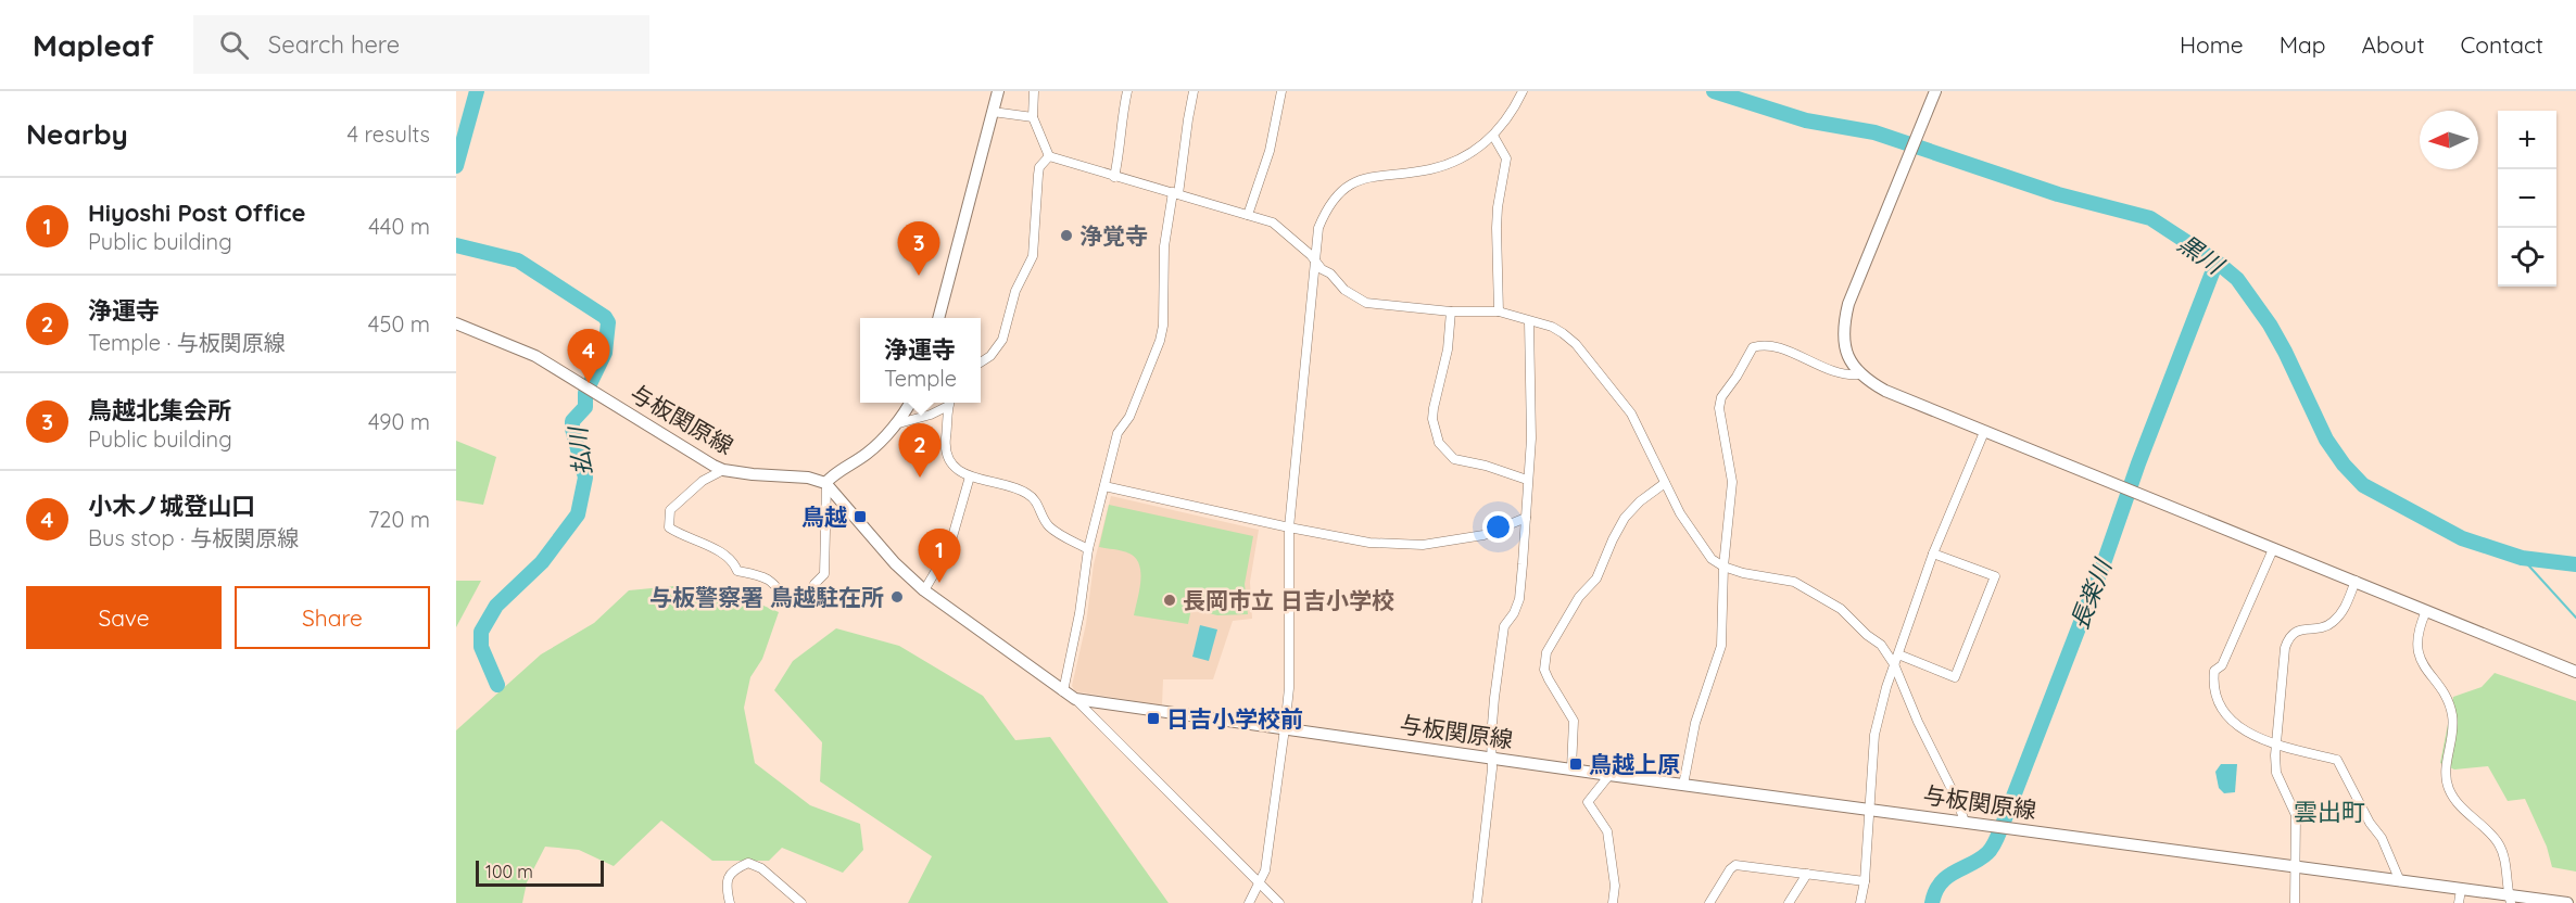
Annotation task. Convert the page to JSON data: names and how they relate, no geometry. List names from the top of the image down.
{
  "streets": {
    "main road": ["与板関原線"]
  },
  "districts": ["雲出町"],
  "water": ["黒川", "払川", "長楽川"],
  "places": {
    "other": ["浄覚寺", "与板警察署 鳥越駐在所", "長岡市立 日吉小学校"],
    "transit": ["鳥越", "日吉小学校前", "鳥越上原"]
  },
  "scale_bar": "100 m",
  "north": "left",
  "page": {
    "header": "Mapleaf",
    "search": "Search here",
    "nav": [
      "Home",
      "Map",
      "About",
      "Contact"
    ],
    "heading": ["Nearby", "4 results"],
    "map_buttons": ["+", "−"],
    "list": [
      {
        "mark": "1",
        "name": "Hiyoshi Post Office",
        "note": "Public building",
        "value": "440 m"
      },
      {
        "mark": "2",
        "name": "浄運寺",
        "note": "Temple · 与板関原線",
        "value": "450 m"
      },
      {
        "mark": "3",
        "name": "鳥越北集会所",
        "note": "Public building",
        "value": "490 m"
      },
      {
        "mark": "4",
        "name": "小木ノ城登山口",
        "note": "Bus stop · 与板関原線",
        "value": "720 m"
      }
    ],
    "pins": [
      "3",
      "4",
      "2",
      "1"
    ],
    "popup": ["浄運寺", "Temple"],
    "buttons": ["Save", "Share"],
    "scale": "100 m"
  }
}
